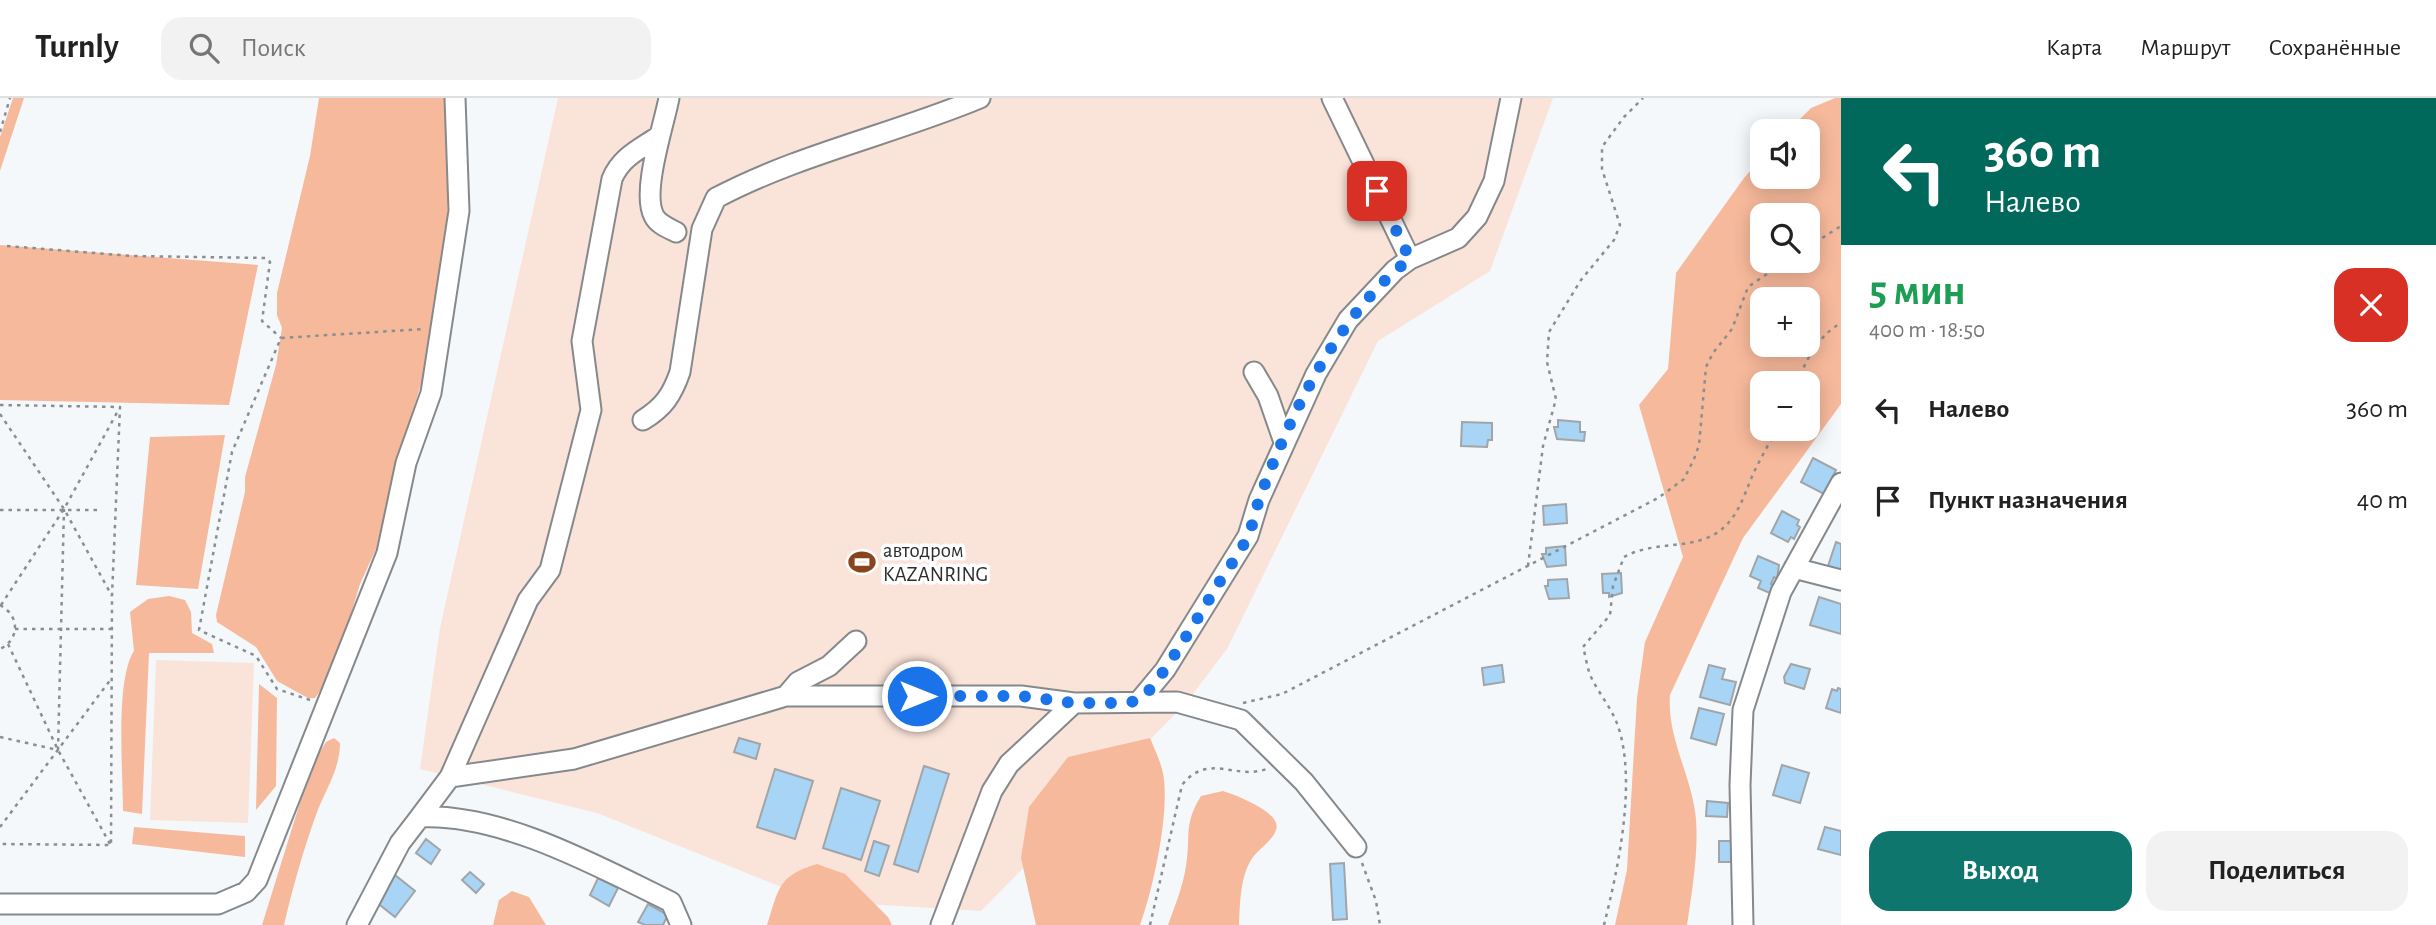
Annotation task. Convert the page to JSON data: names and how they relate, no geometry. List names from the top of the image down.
{
  "places": {
    "sports": ["автодром KAZANRING"]
  },
  "page": {
    "header": "Turnly",
    "search": "Поиск",
    "nav": ["Карта", "Маршрут", "Сохранённые"],
    "turn": ["360 m", "Налево"],
    "map_buttons": ["+", "−"],
    "heading": ["5 мин", "400 m · 18:50"],
    "list": [
      {
        "name": "Налево",
        "value": "360 m"
      },
      {
        "name": "Пункт назначения",
        "value": "40 m"
      }
    ],
    "buttons": ["Выход", "Поделиться"]
  }
}
